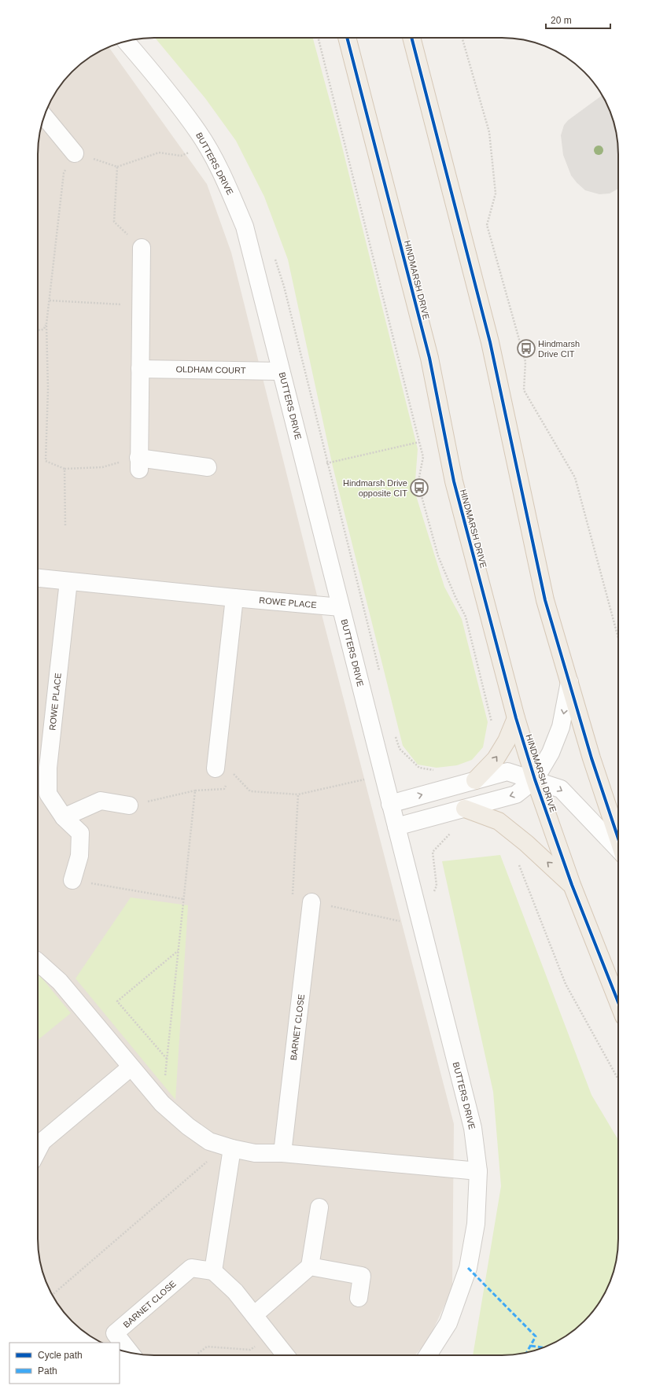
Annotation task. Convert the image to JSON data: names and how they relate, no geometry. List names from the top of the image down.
{
  "streets": {
    "main road": ["HINDMARSH DRIVE"],
    "street": [
      "BUTTERS DRIVE",
      "OLDHAM COURT",
      "ROWE PLACE",
      "BARNET CLOSE"
    ]
  },
  "crossings": [
    ["BUTTERS DRIVE", "OLDHAM COURT"],
    ["BUTTERS DRIVE", "ROWE PLACE"]
  ],
  "places": {
    "bus stop": ["Hindmarsh Drive CIT", "Hindmarsh Drive opposite CIT"]
  },
  "legend": ["Cycle path", "Path"],
  "scale_bar": "20 m"
}
